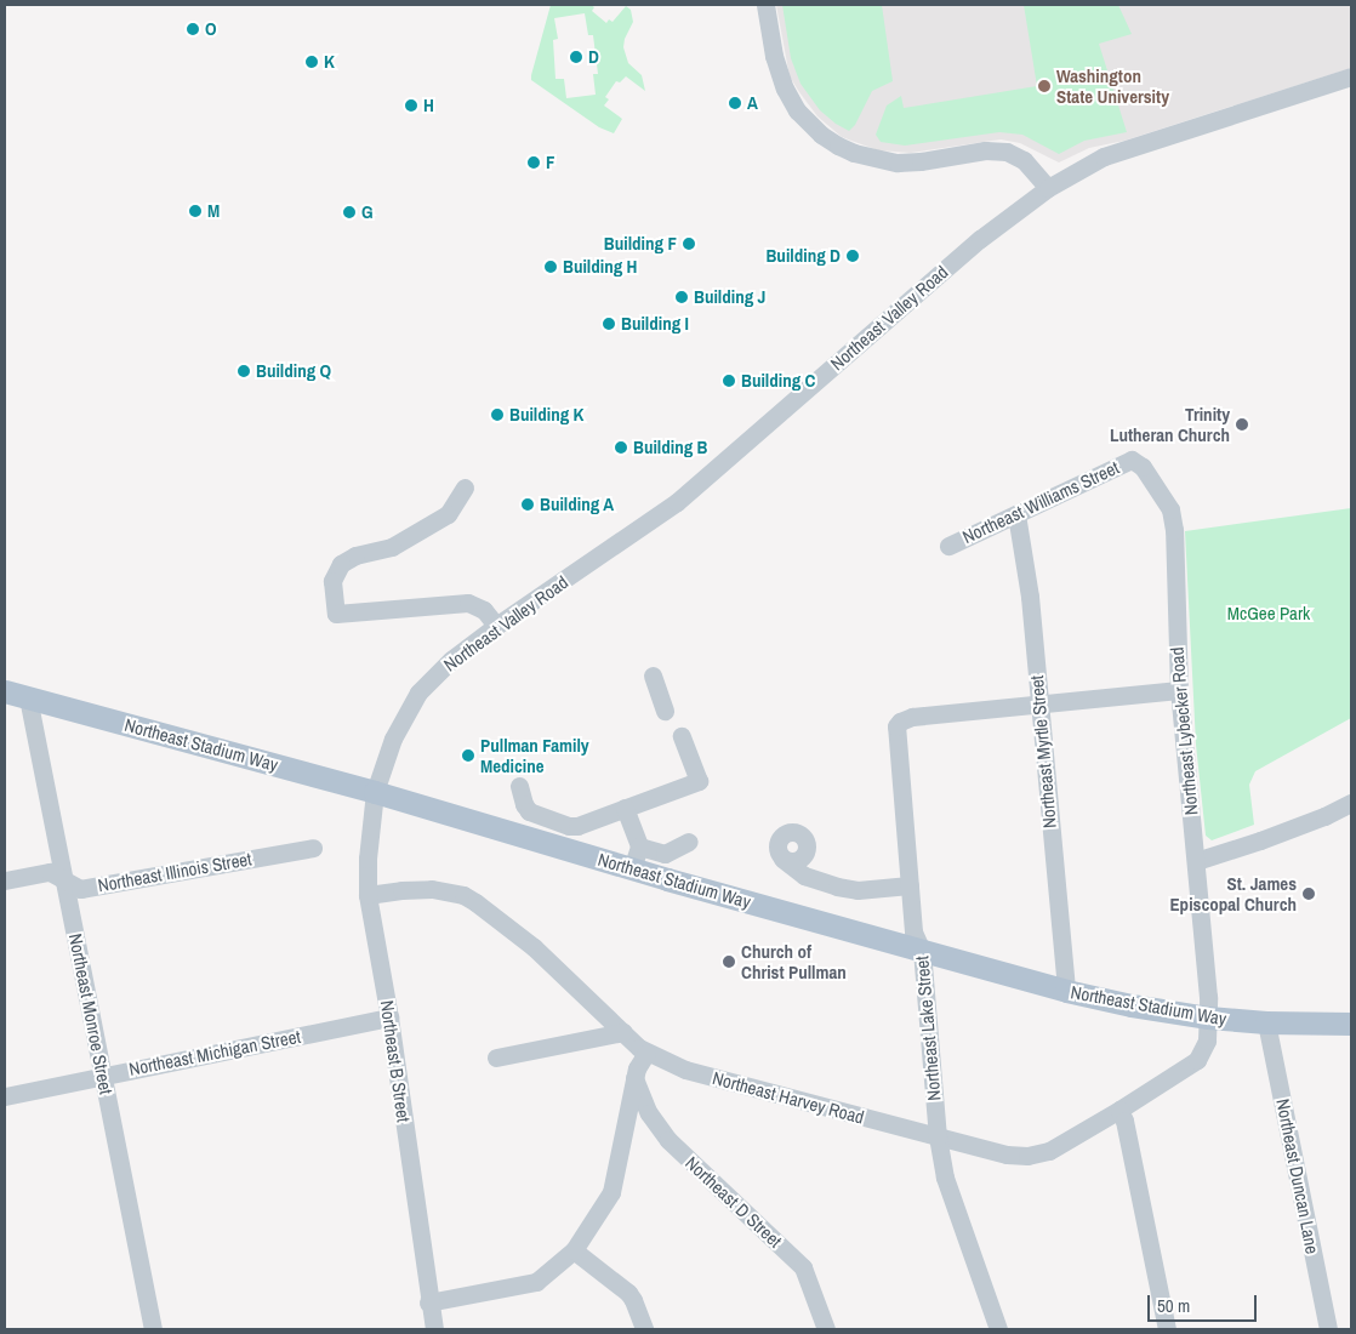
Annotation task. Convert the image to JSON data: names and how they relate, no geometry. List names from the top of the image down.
{
  "streets": {
    "main road": ["Northeast Stadium Way"],
    "street": [
      "Northeast Valley Road",
      "Northeast Williams Street",
      "Northeast Lybecker Road",
      "Northeast Myrtle Street",
      "Northeast Illinois Street",
      "Northeast Monroe Street",
      "Northeast Lake Street",
      "Northeast Michigan Street",
      "Northeast B Street",
      "Northeast Harvey Road",
      "Northeast Duncan Lane",
      "Northeast D Street"
    ]
  },
  "crossings": [
    ["Northeast Valley Road", "Northeast Stadium Way"],
    ["Northeast Valley Road", "Northeast B Street"],
    ["Northeast Williams Street", "Northeast Lybecker Road"],
    ["Northeast Williams Street", "Northeast Myrtle Street"],
    ["Northeast Lybecker Road", "Northeast Stadium Way"],
    ["Northeast Lybecker Road", "Northeast Harvey Road"],
    ["Northeast Stadium Way", "Northeast Myrtle Street"],
    ["Northeast Stadium Way", "Northeast Monroe Street"],
    ["Northeast Stadium Way", "Northeast Lake Street"],
    ["Northeast Stadium Way", "Northeast B Street"],
    ["Northeast Stadium Way", "Northeast Harvey Road"],
    ["Northeast Stadium Way", "Northeast Duncan Lane"],
    ["Northeast Myrtle Street", "Northeast Lake Street"],
    ["Northeast Illinois Street", "Northeast Monroe Street"],
    ["Northeast Monroe Street", "Northeast Michigan Street"],
    ["Northeast Lake Street", "Northeast Harvey Road"],
    ["Northeast Michigan Street", "Northeast B Street"],
    ["Northeast B Street", "Northeast Harvey Road"]
  ],
  "parks": ["McGee Park"],
  "places": [
    "O",
    "D",
    "K",
    "Washington State University",
    "A",
    "H",
    "F",
    "M",
    "G",
    "Building F",
    "Building D",
    "Building H",
    "Building J",
    "Building I",
    "Building Q",
    "Building C",
    "Building K",
    "Trinity Lutheran Church",
    "Building B",
    "Building A",
    "Pullman Family Medicine",
    "St. James Episcopal Church",
    "Church of Christ Pullman"
  ],
  "scale_bar": "50 m"
}
